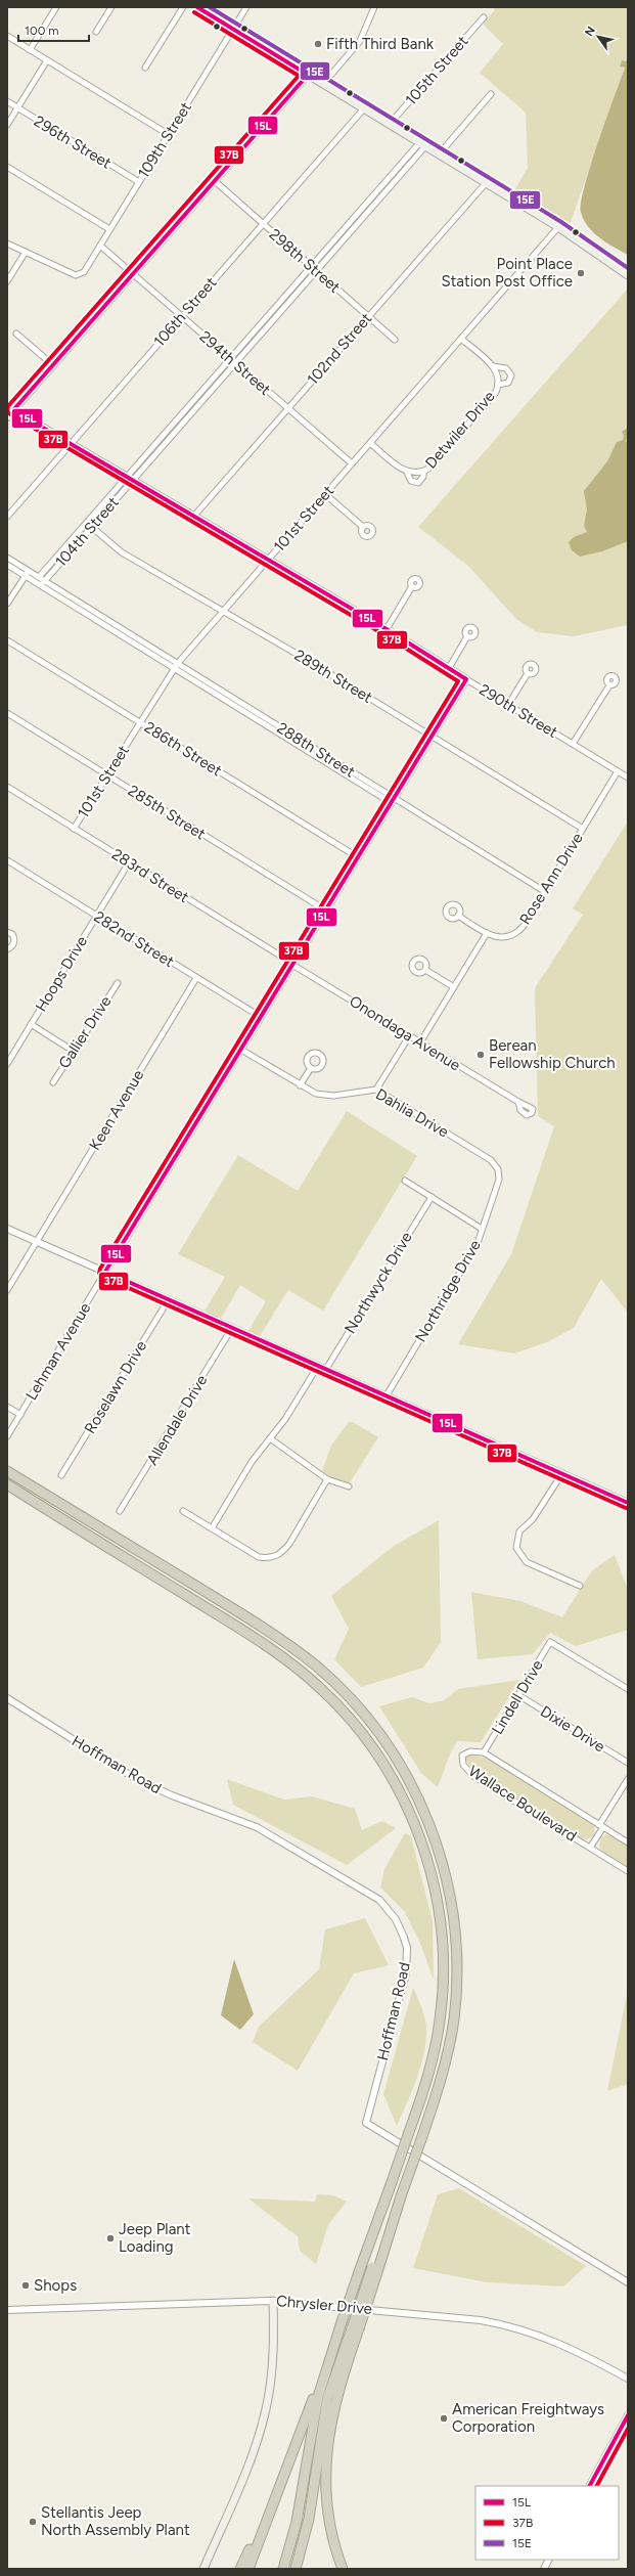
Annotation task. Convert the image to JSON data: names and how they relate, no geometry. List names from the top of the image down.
{
  "streets": {
    "street": [
      "105th Street",
      "109th Street",
      "296th Street",
      "298th Street",
      "106th Street",
      "102nd Street",
      "294th Street",
      "Detwiler Drive",
      "101st Street",
      "104th Street",
      "289th Street",
      "290th Street",
      "286th Street",
      "288th Street",
      "285th Street",
      "283rd Street",
      "Rose Ann Drive",
      "282nd Street",
      "Hoops Drive",
      "Gallier Drive",
      "Onondaga Avenue",
      "Keen Avenue",
      "Dahlia Drive",
      "Northwyck Drive",
      "Northridge Drive",
      "Lehman Avenue",
      "Roselawn Drive",
      "Allendale Drive",
      "Lindell Drive",
      "Dixie Drive",
      "Hoffman Road",
      "Wallace Boulevard",
      "Chrysler Drive"
    ]
  },
  "crossings": [
    ["109th Street", "296th Street"],
    ["109th Street", "294th Street"],
    ["298th Street", "106th Street"],
    ["298th Street", "102nd Street"],
    ["298th Street", "104th Street"],
    ["106th Street", "294th Street"],
    ["106th Street", "290th Street"],
    ["102nd Street", "294th Street"],
    ["102nd Street", "290th Street"],
    ["294th Street", "101st Street"],
    ["294th Street", "104th Street"],
    ["101st Street", "289th Street"],
    ["101st Street", "290th Street"],
    ["101st Street", "286th Street"],
    ["101st Street", "288th Street"],
    ["101st Street", "285th Street"],
    ["101st Street", "283rd Street"],
    ["104th Street", "289th Street"],
    ["104th Street", "290th Street"],
    ["104th Street", "288th Street"],
    ["289th Street", "Rose Ann Drive"],
    ["289th Street", "Lehman Avenue"],
    ["290th Street", "Rose Ann Drive"],
    ["290th Street", "Lehman Avenue"],
    ["286th Street", "Lehman Avenue"],
    ["288th Street", "Rose Ann Drive"],
    ["288th Street", "Lehman Avenue"],
    ["285th Street", "Lehman Avenue"],
    ["283rd Street", "Hoops Drive"],
    ["283rd Street", "Onondaga Avenue"],
    ["283rd Street", "Lehman Avenue"],
    ["282nd Street", "Hoops Drive"],
    ["282nd Street", "Keen Avenue"],
    ["282nd Street", "Lehman Avenue"],
    ["Onondaga Avenue", "Lehman Avenue"],
    ["Dahlia Drive", "Northridge Drive"],
    ["Dahlia Drive", "Lehman Avenue"],
    ["Lindell Drive", "Dixie Drive"],
    ["Lindell Drive", "Wallace Boulevard"]
  ],
  "places": [
    "Fifth Third Bank",
    "Point Place Station Post Office",
    "Berean Fellowship Church",
    "Jeep Plant Loading",
    "Shops",
    "American Freightways Corporation",
    "Stellantis Jeep North Assembly Plant"
  ],
  "lines": ["transit line 15L", "transit line 15E", "transit line 37B"],
  "legend": ["15L", "37B", "15E"],
  "scale_bar": "100 m",
  "north": "top left"
}
